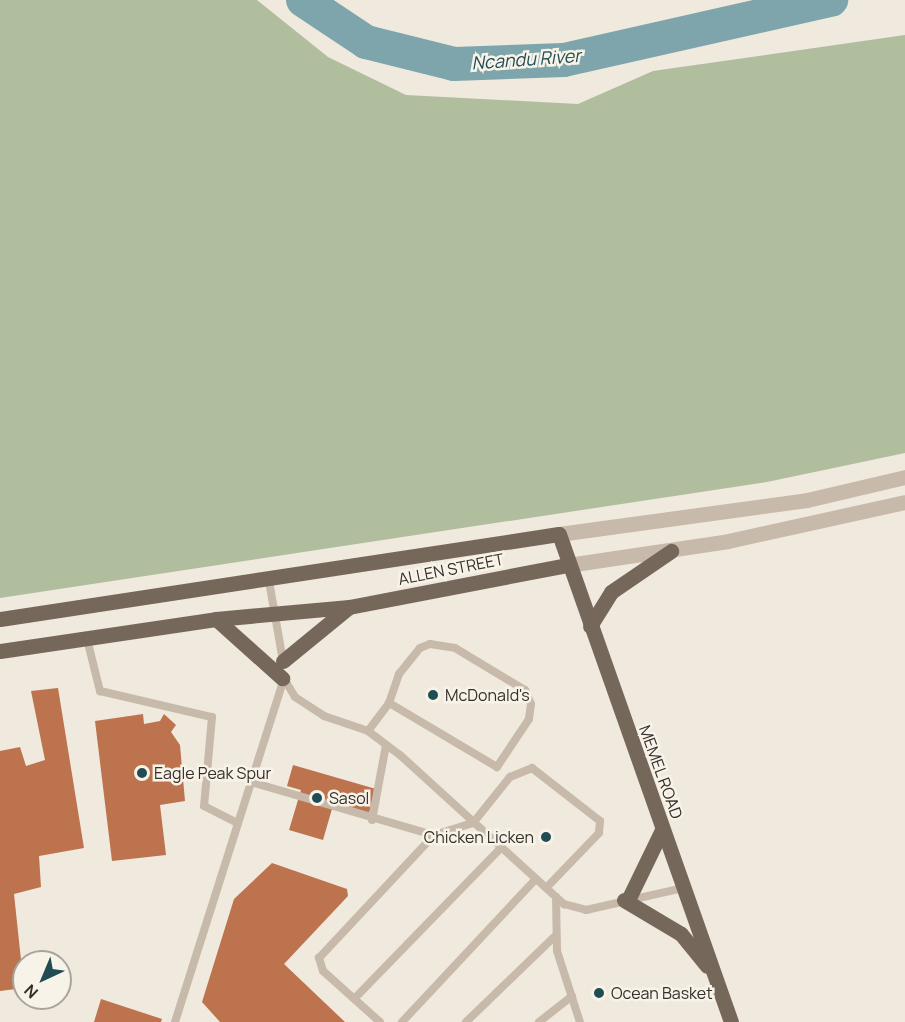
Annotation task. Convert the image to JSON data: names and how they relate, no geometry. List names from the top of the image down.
{
  "streets": {
    "main road": ["ALLEN STREET", "MEMEL ROAD"]
  },
  "crossings": [
    ["ALLEN STREET", "MEMEL ROAD"]
  ],
  "water": ["Ncandu River"],
  "places": [
    "McDonald's",
    "Eagle Peak Spur",
    "Sasol",
    "Chicken Licken",
    "Ocean Basket"
  ],
  "north": "bottom left"
}
